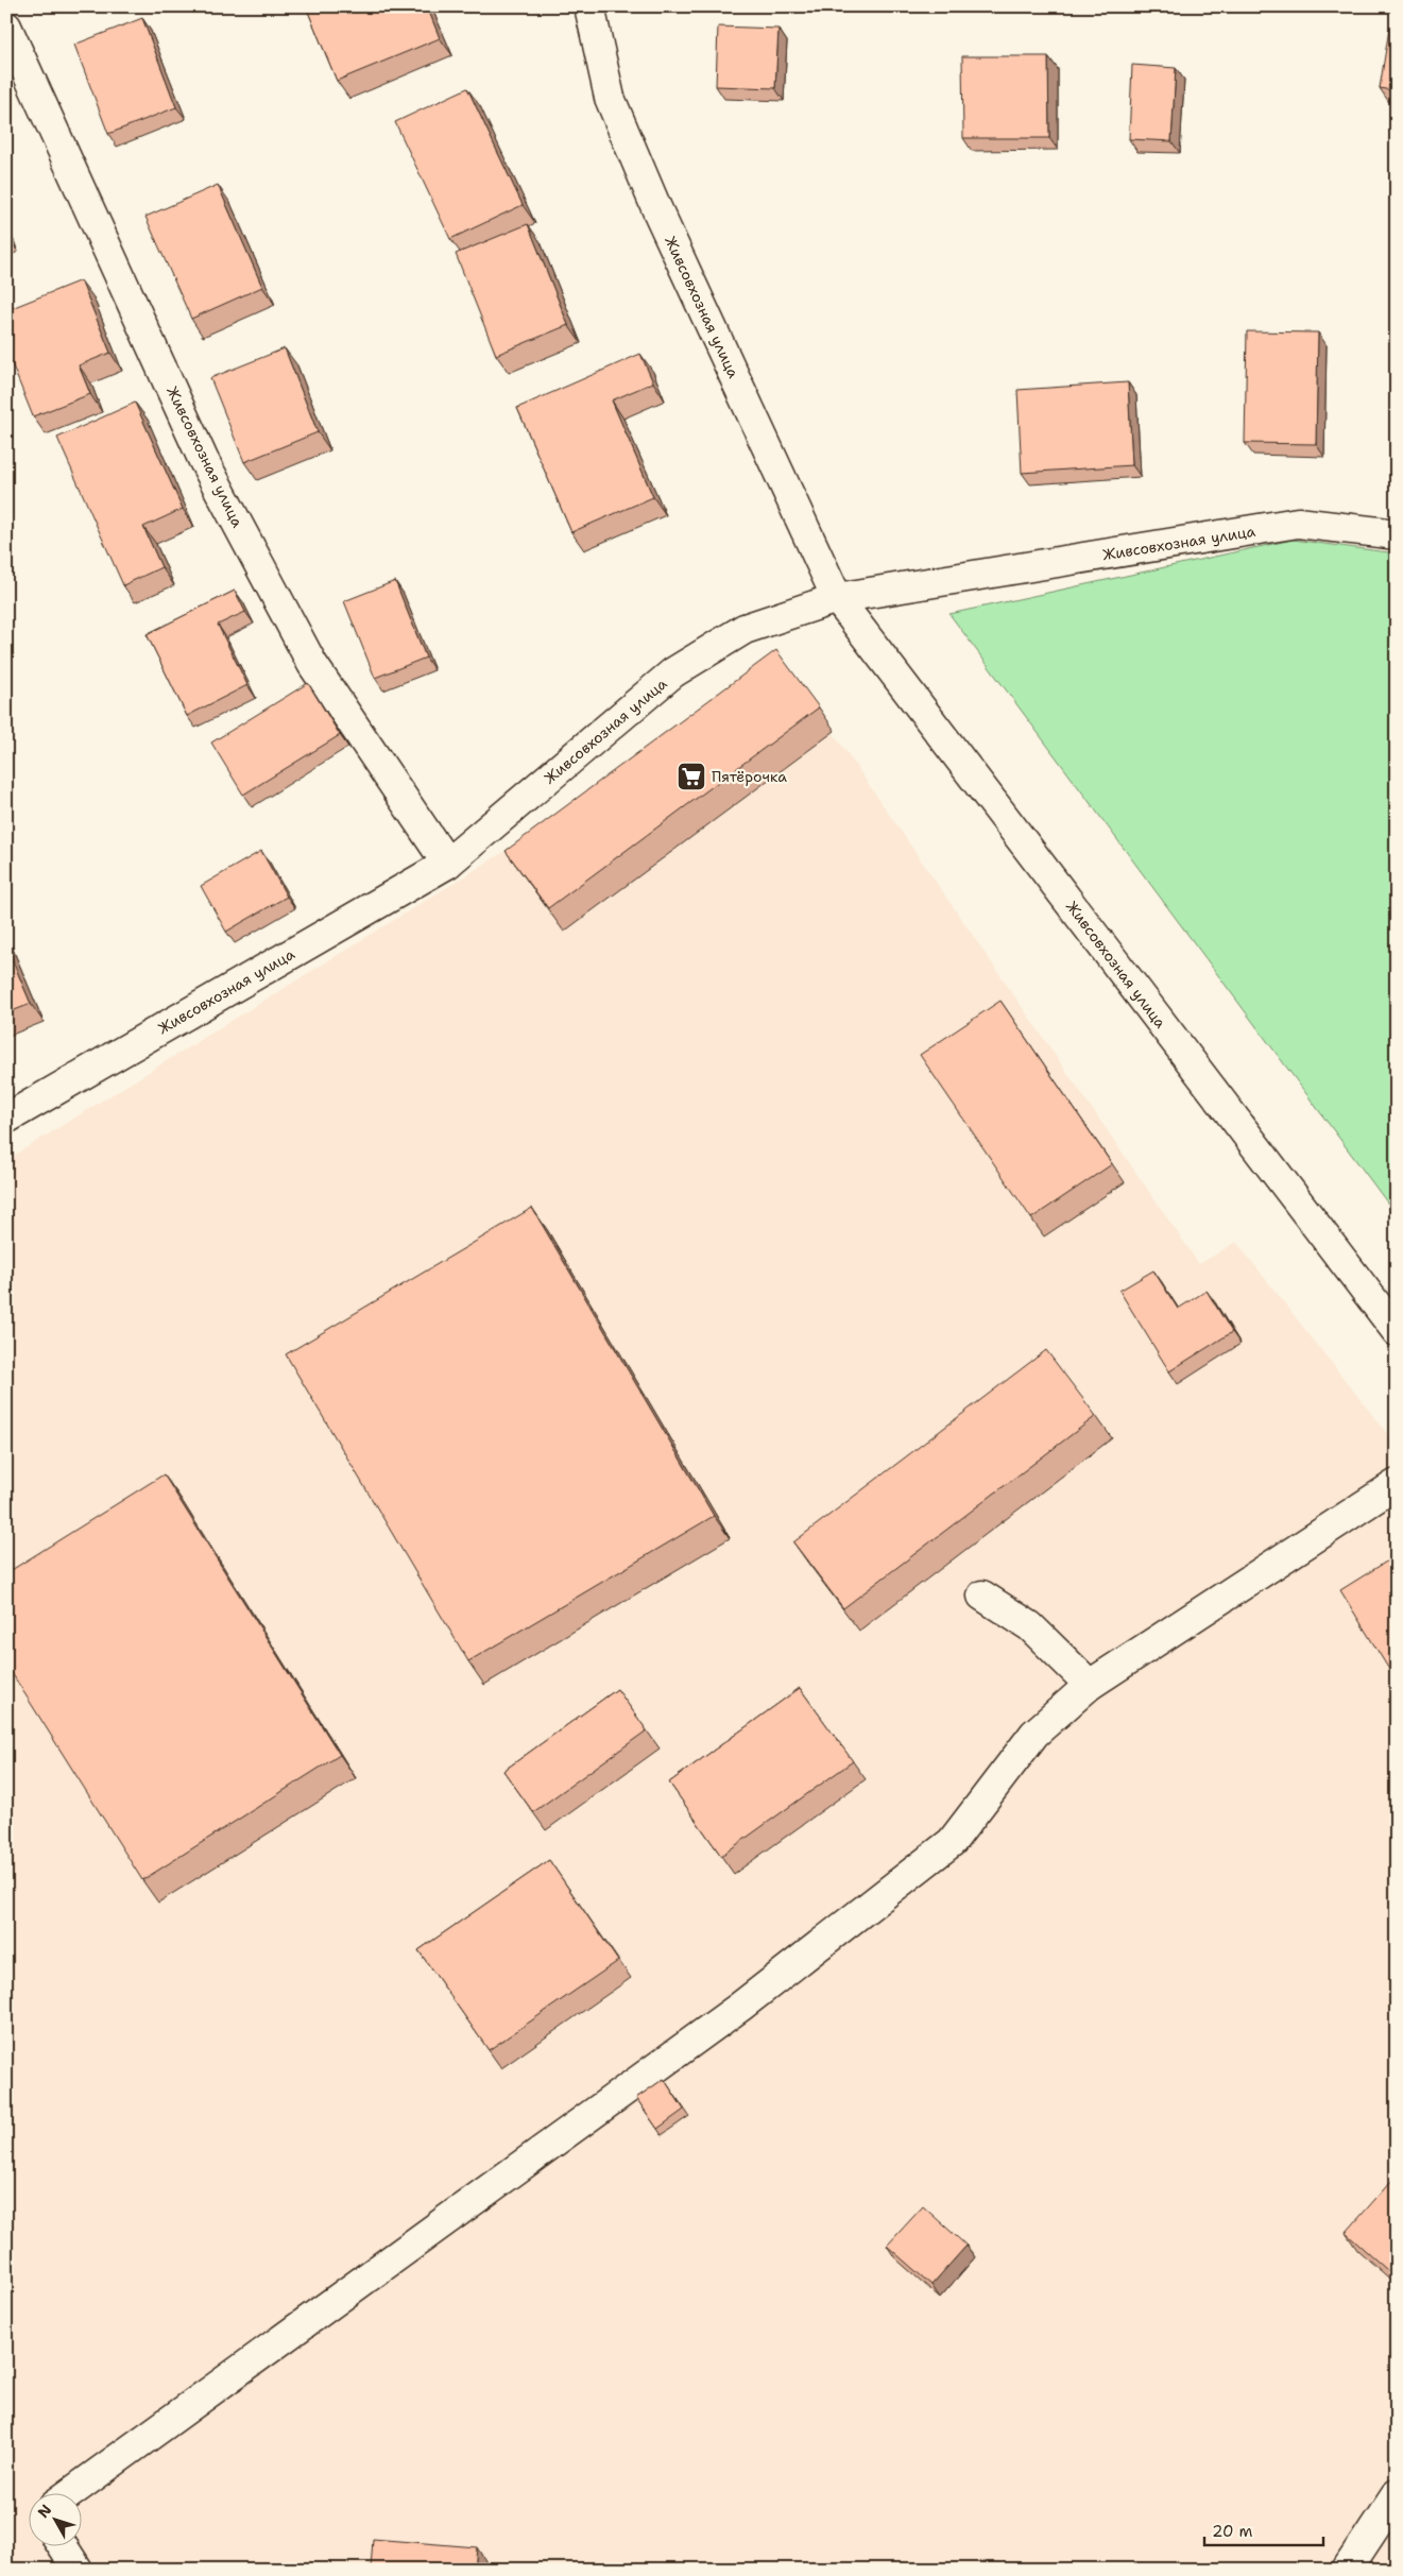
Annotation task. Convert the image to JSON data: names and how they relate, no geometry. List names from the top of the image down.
{
  "streets": {
    "street": ["Живсовхозная улица"]
  },
  "places": {
    "supermarket": ["Пятёрочка"]
  },
  "scale_bar": "20 m",
  "north": "top left"
}
